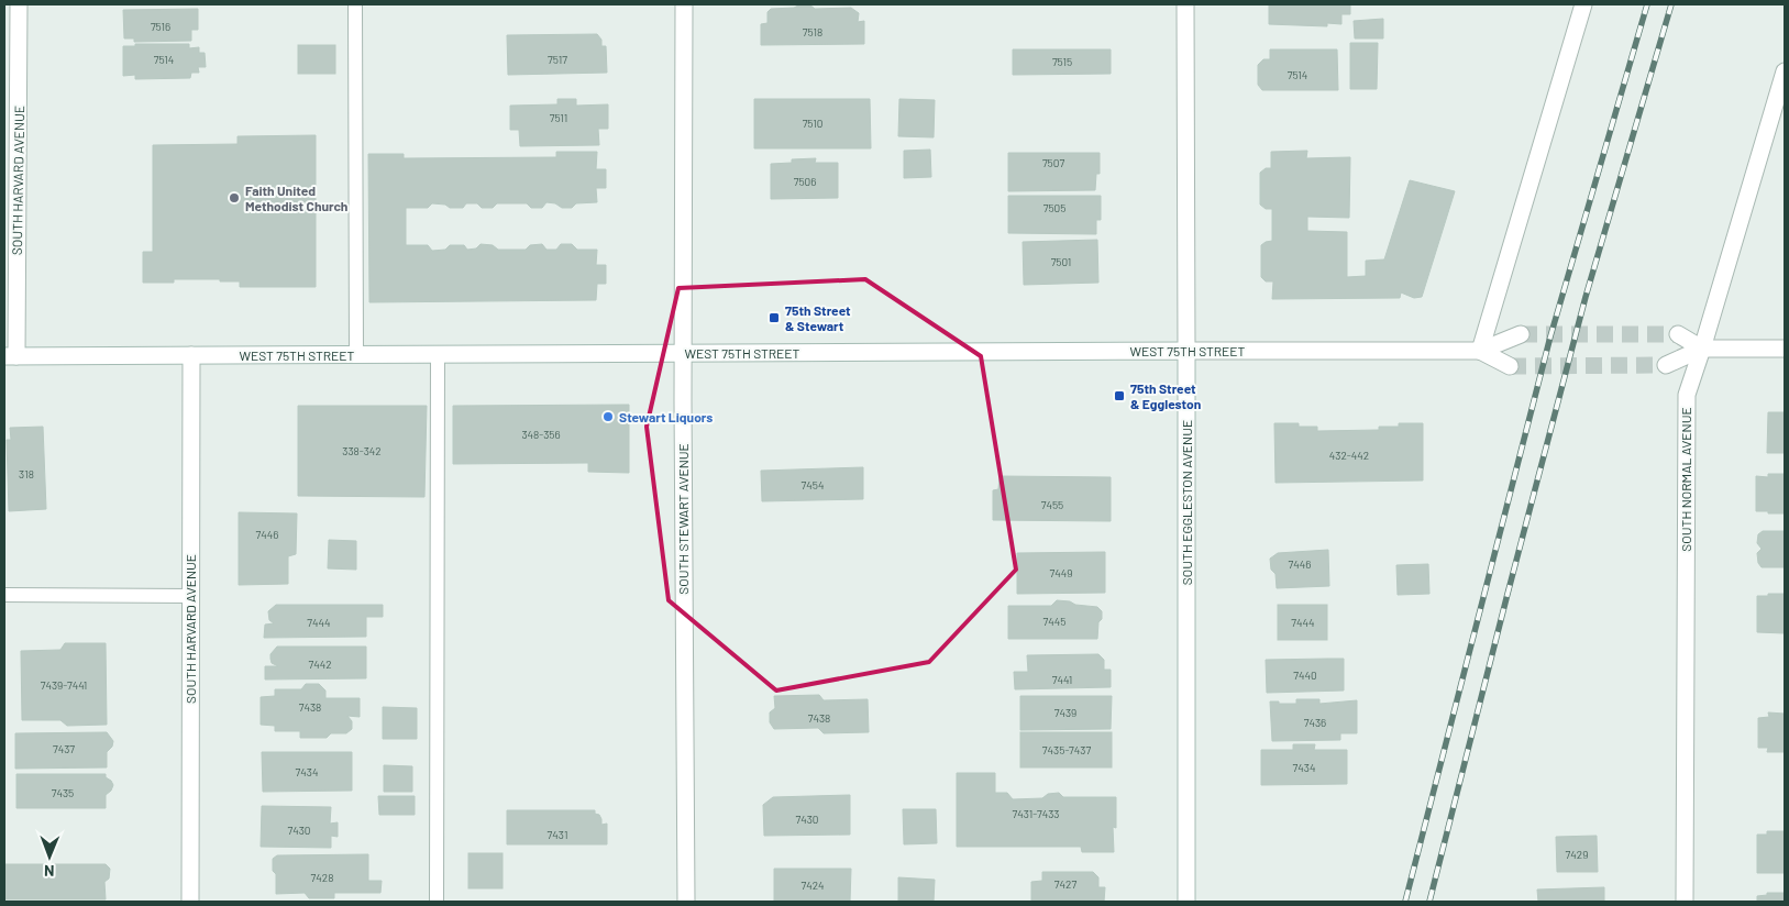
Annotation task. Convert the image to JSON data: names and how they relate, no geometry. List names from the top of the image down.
{
  "streets": {
    "street": [
      "SOUTH HARVARD AVENUE",
      "WEST 75TH STREET",
      "SOUTH NORMAL AVENUE",
      "SOUTH EGGLESTON AVENUE",
      "SOUTH STEWART AVENUE"
    ]
  },
  "crossings": [
    ["SOUTH HARVARD AVENUE", "WEST 75TH STREET"],
    ["WEST 75TH STREET", "SOUTH EGGLESTON AVENUE"],
    ["WEST 75TH STREET", "SOUTH STEWART AVENUE"]
  ],
  "places": {
    "other": ["Faith United Methodist Church", "Stewart Liquors"],
    "transit": ["75th Street & Stewart", "75th Street & Eggleston"]
  },
  "house_numbers": [
    "7516",
    "7518",
    "7514",
    "7517",
    "7515",
    "7514",
    "7511",
    "7510",
    "7507",
    "7506",
    "7505",
    "7501",
    "348-356",
    "338-342",
    "432-442",
    "318",
    "7454",
    "7455",
    "7446",
    "7446",
    "7449",
    "7445",
    "7444",
    "7444",
    "7442",
    "7440",
    "7441",
    "7439-7441",
    "7438",
    "7439",
    "7438",
    "7436",
    "7437",
    "7435-7437",
    "7434",
    "7434",
    "7435",
    "7431-7433",
    "7430",
    "7430",
    "7431",
    "7429",
    "7428",
    "7427",
    "7424"
  ],
  "north": "bottom"
}
